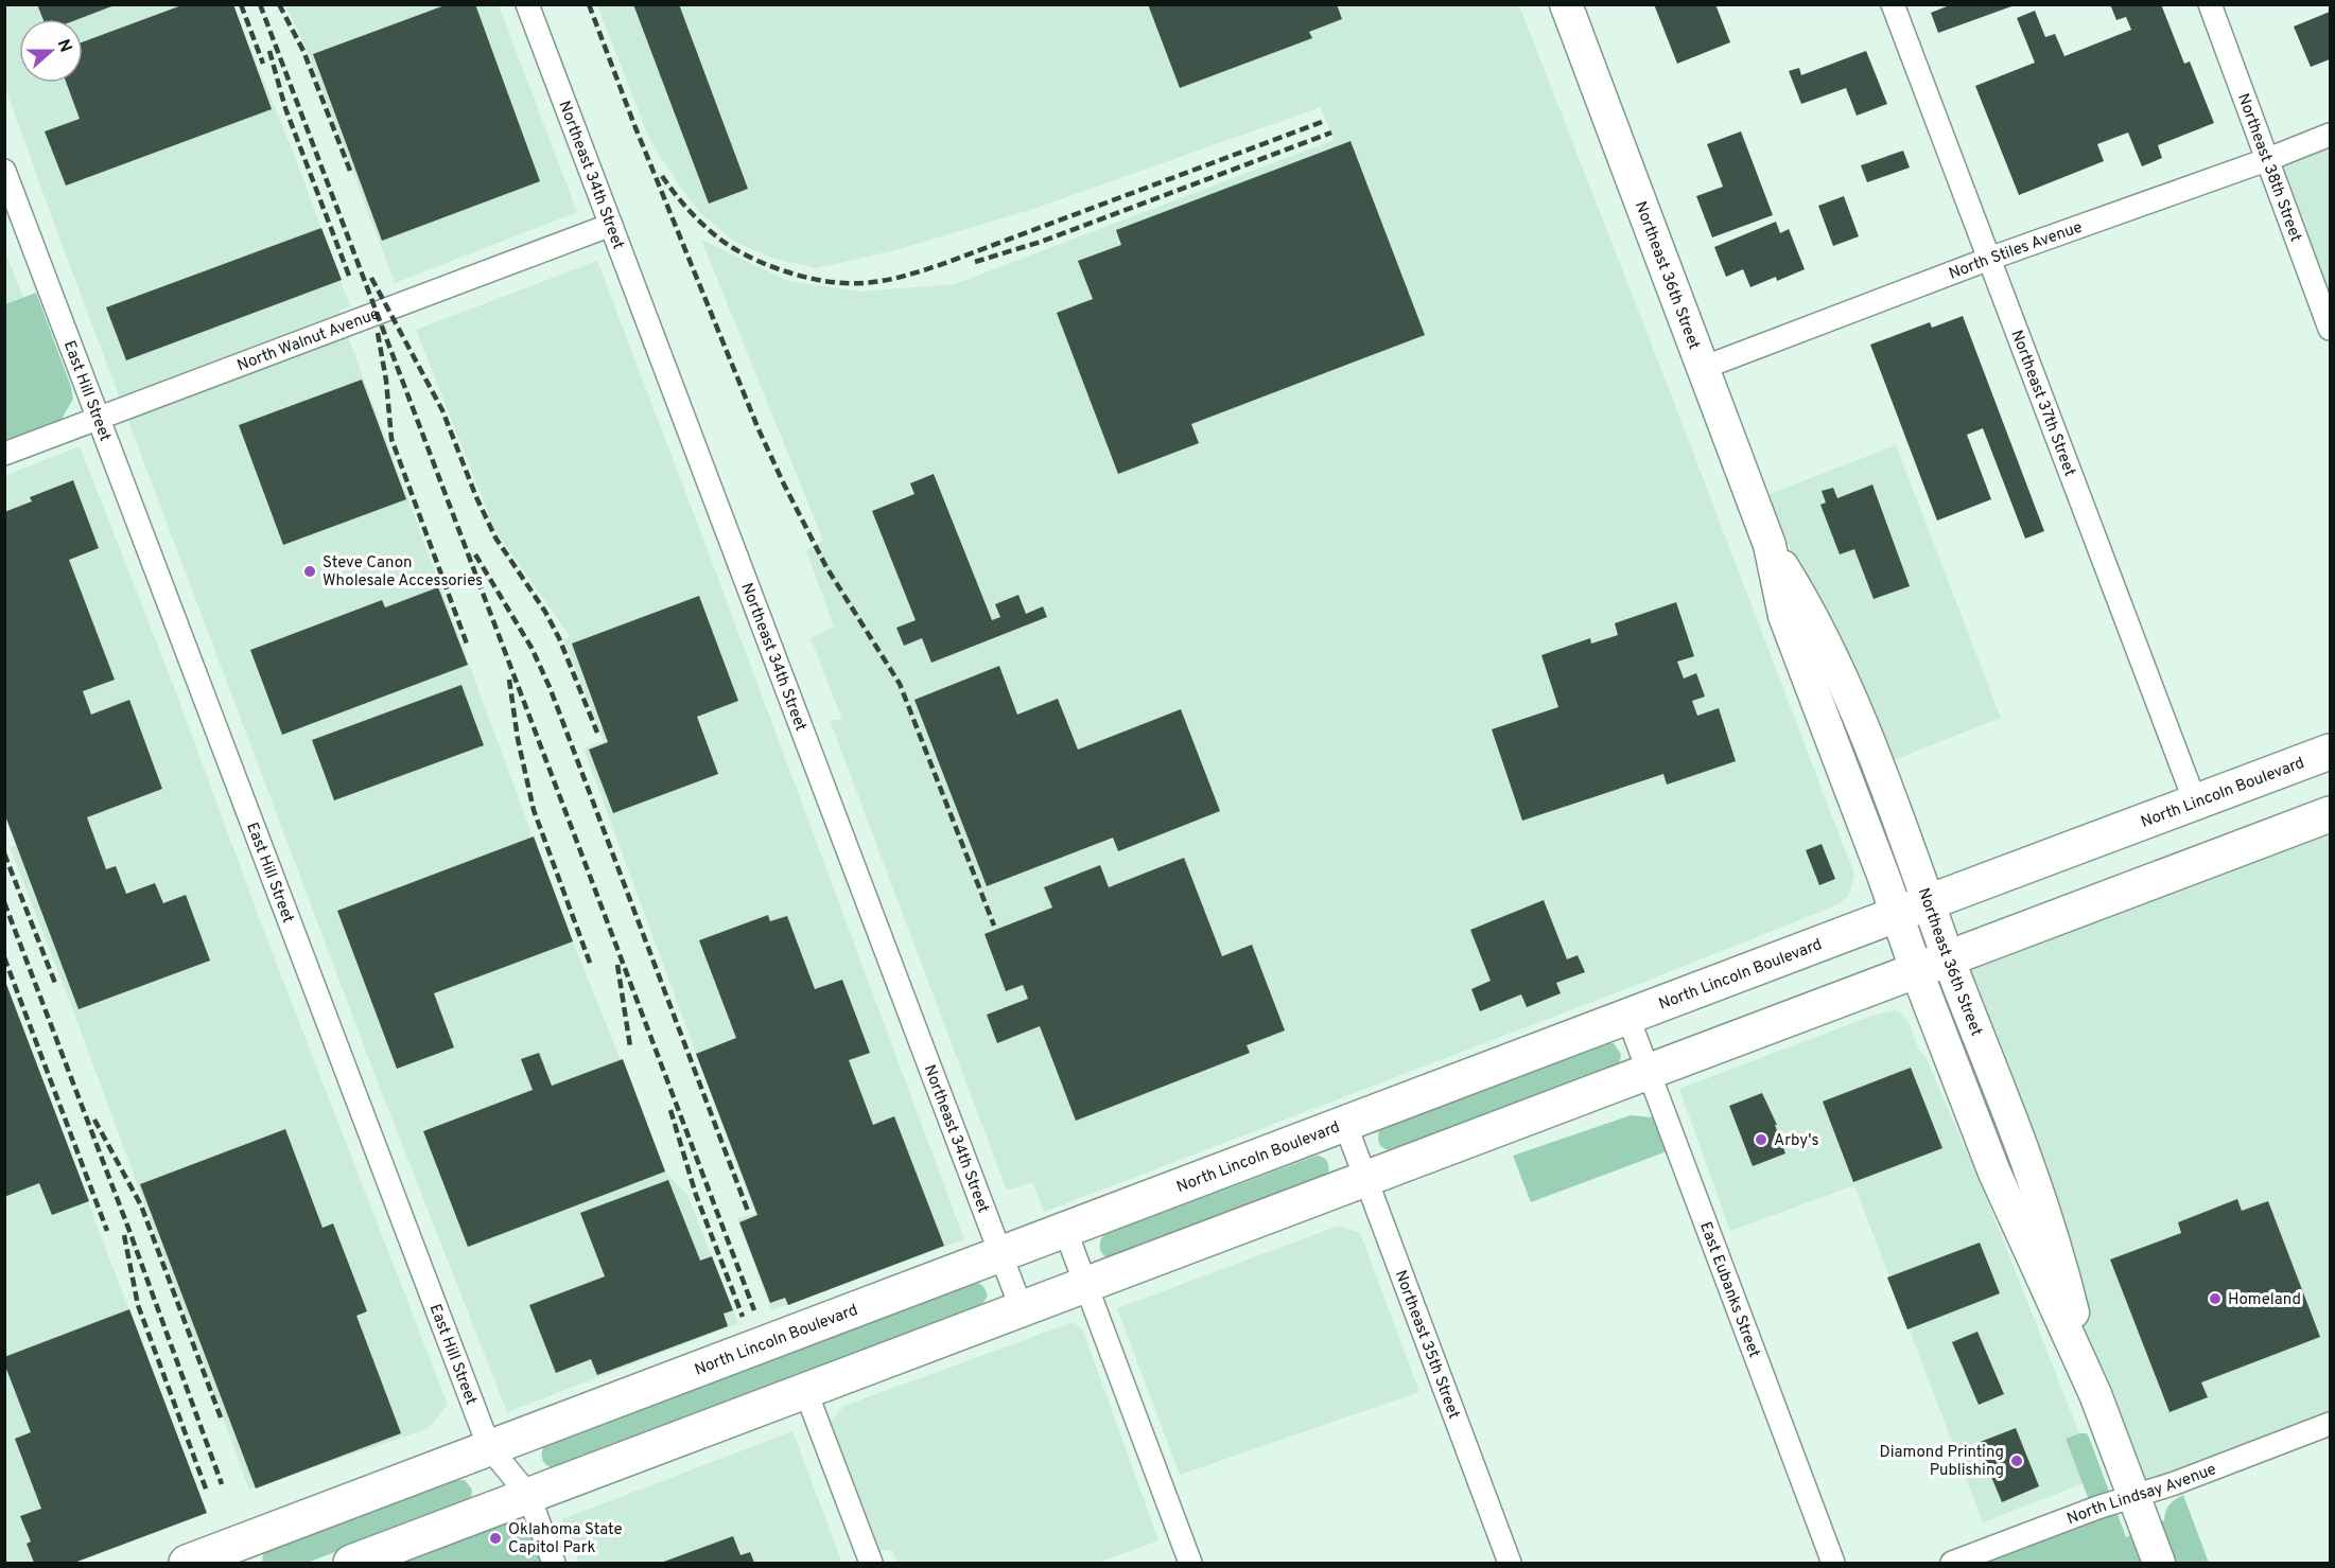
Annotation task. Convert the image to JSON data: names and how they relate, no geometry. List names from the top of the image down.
{
  "streets": {
    "main road": ["Northeast 36th Street", "North Lincoln Boulevard"],
    "street": [
      "Northeast 38th Street",
      "Northeast 34th Street",
      "North Stiles Avenue",
      "North Walnut Avenue",
      "East Hill Street",
      "Northeast 37th Street",
      "East Eubanks Street",
      "Northeast 35th Street",
      "North Lindsay Avenue"
    ]
  },
  "crossings": [
    ["Northeast 38th Street", "North Stiles Avenue"],
    ["Northeast 34th Street", "North Walnut Avenue"],
    ["Northeast 34th Street", "North Lincoln Boulevard"],
    ["North Stiles Avenue", "Northeast 36th Street"],
    ["North Stiles Avenue", "Northeast 37th Street"],
    ["Northeast 36th Street", "North Lincoln Boulevard"],
    ["Northeast 36th Street", "North Lindsay Avenue"],
    ["North Walnut Avenue", "East Hill Street"],
    ["East Hill Street", "North Lincoln Boulevard"],
    ["Northeast 37th Street", "North Lincoln Boulevard"],
    ["North Lincoln Boulevard", "East Eubanks Street"],
    ["North Lincoln Boulevard", "Northeast 35th Street"]
  ],
  "places": [
    "Steve Canon Wholesale Accessories",
    "Arby's",
    "Homeland",
    "Diamond Printing Publishing",
    "Oklahoma State Capitol Park"
  ],
  "north": "right"
}
